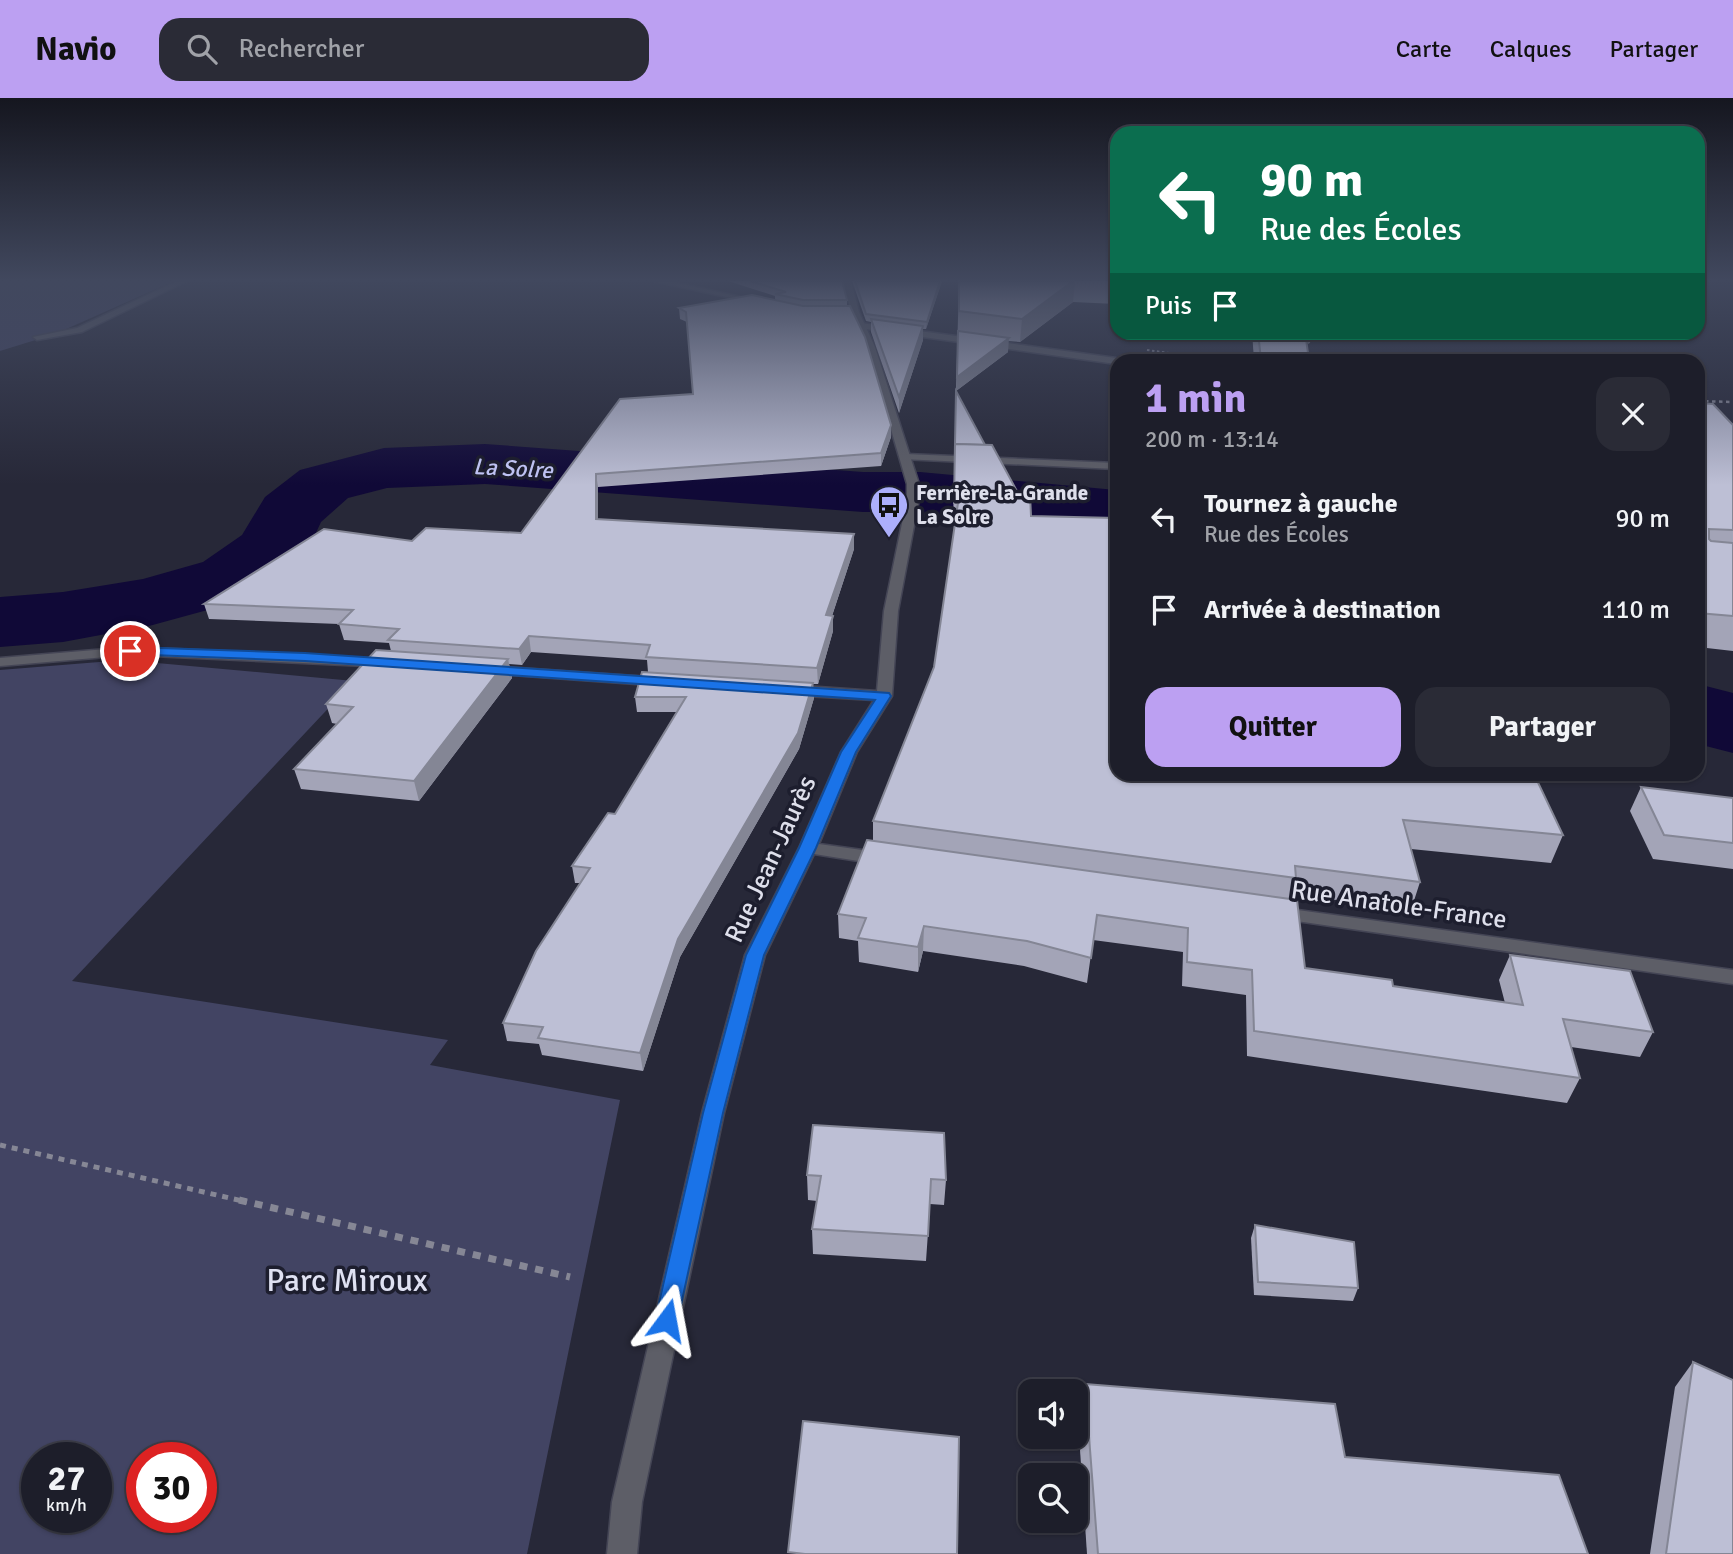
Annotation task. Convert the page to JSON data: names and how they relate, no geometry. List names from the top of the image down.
{
  "streets": {
    "street": ["Rue Jean-Jaurès", "Rue Anatole-France"]
  },
  "water": ["La Solre"],
  "parks": ["Parc Miroux"],
  "places": {
    "bus stop": ["Ferrière-la-Grande La Solre"]
  },
  "page": {
    "header": "Navio",
    "search": "Rechercher",
    "nav": ["Carte", "Calques", "Partager"],
    "turn": ["90 m", "Rue des Écoles"],
    "then": "Puis",
    "heading": ["1 min", "200 m · 13:14"],
    "list": [
      {
        "name": "Tournez à gauche",
        "note": "Rue des Écoles",
        "value": "90 m"
      },
      {
        "name": "Arrivée à destination",
        "value": "110 m"
      }
    ],
    "buttons": ["Quitter", "Partager"],
    "speed": "27 km/h",
    "limit": "30"
  }
}
